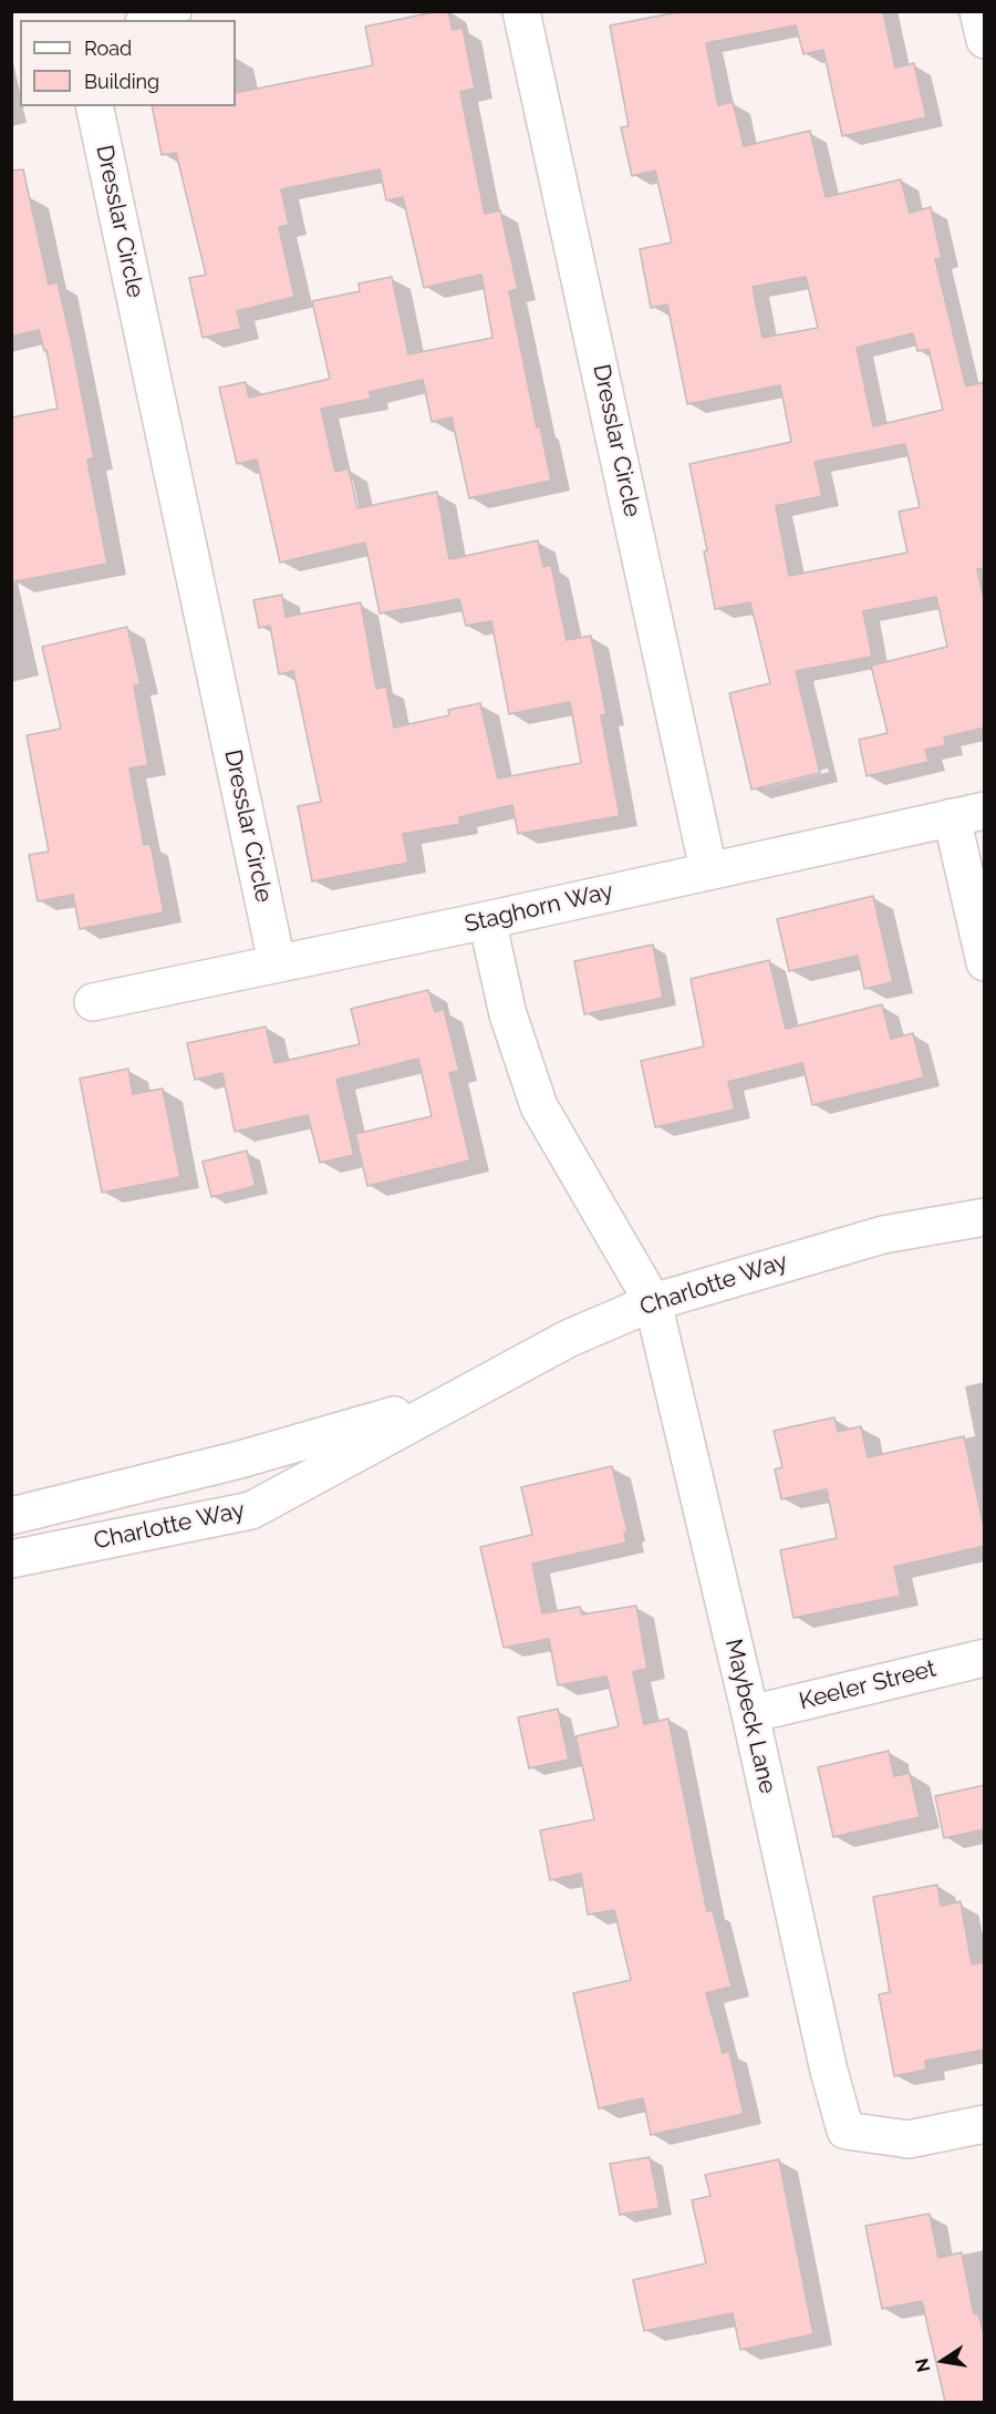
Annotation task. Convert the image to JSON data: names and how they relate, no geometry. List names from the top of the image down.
{
  "streets": {
    "street": [
      "Dresslar Circle",
      "Staghorn Way",
      "Charlotte Way",
      "Keeler Street",
      "Maybeck Lane"
    ]
  },
  "crossings": [
    ["Dresslar Circle", "Staghorn Way"],
    ["Staghorn Way", "Maybeck Lane"],
    ["Charlotte Way", "Maybeck Lane"],
    ["Keeler Street", "Maybeck Lane"]
  ],
  "legend": ["Road", "Building"],
  "north": "left"
}
